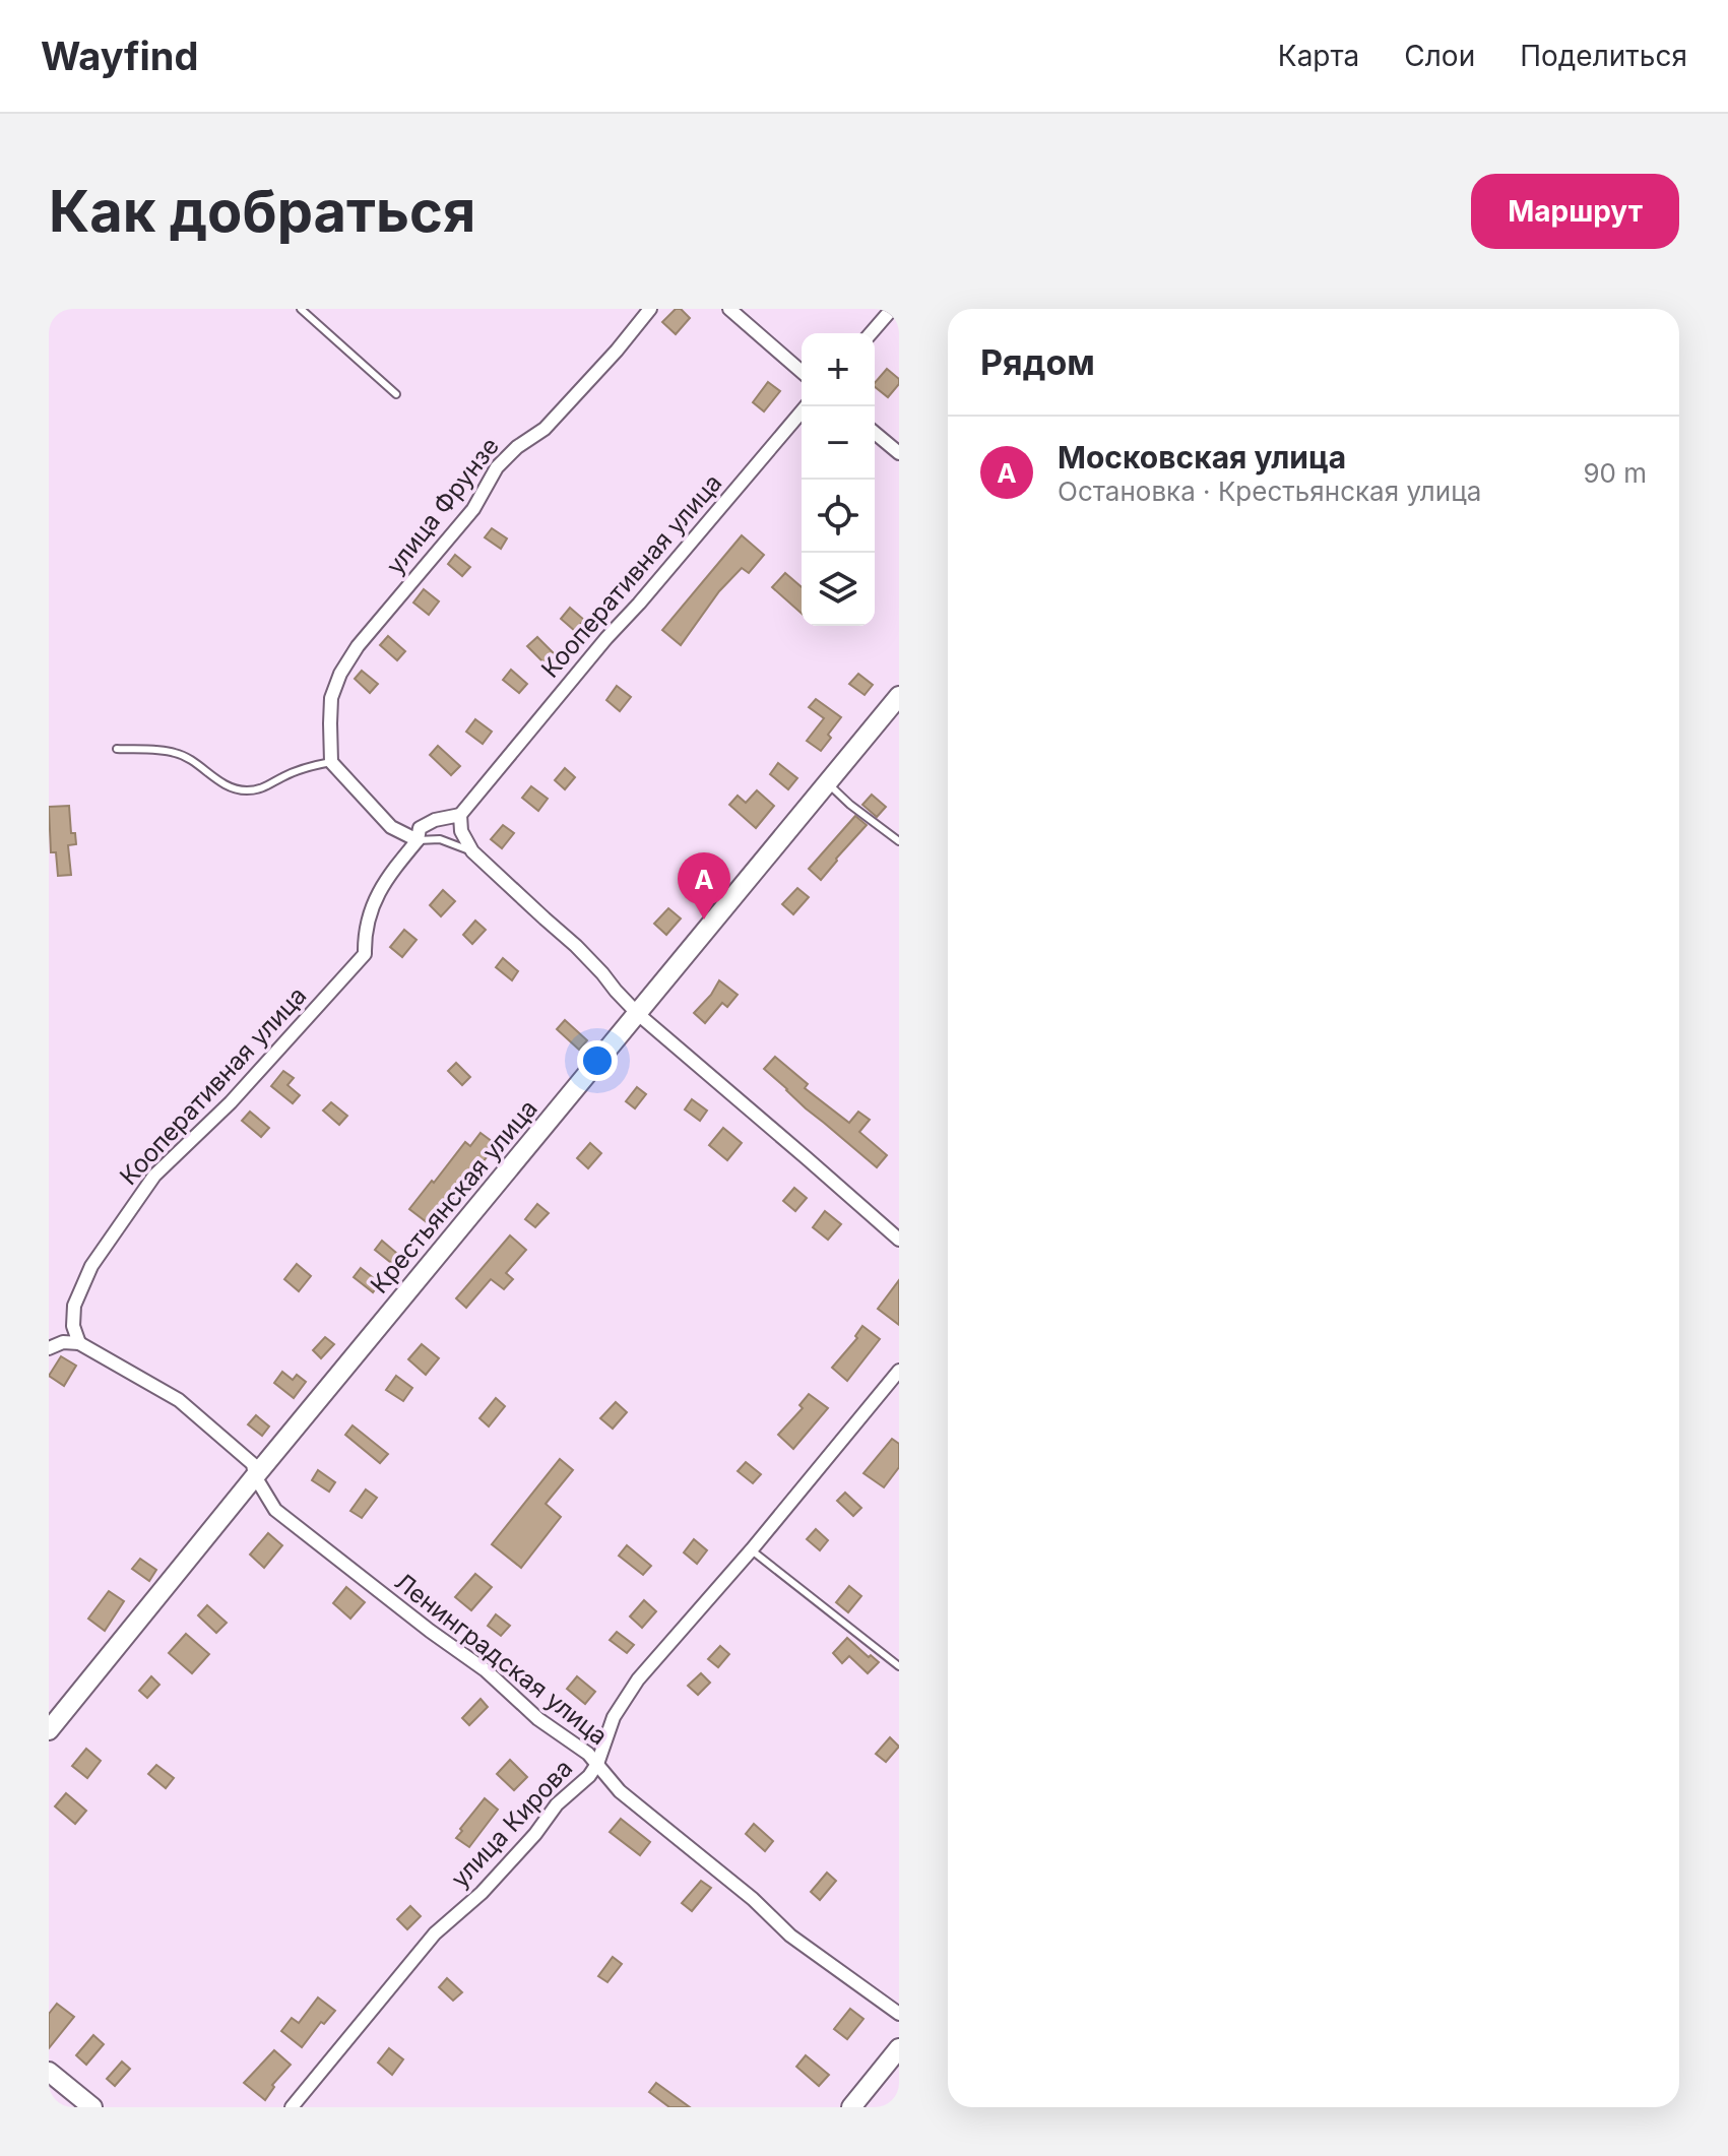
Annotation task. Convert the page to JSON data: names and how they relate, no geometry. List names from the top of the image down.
{
  "streets": {
    "street": [
      "улица Фрунзе",
      "Кооперативная улица",
      "Крестьянская улица",
      "Ленинградская улица",
      "улица Кирова"
    ]
  },
  "crossings": [
    ["Кооперативная улица", "Ленинградская улица"],
    ["Крестьянская улица", "Ленинградская улица"],
    ["Ленинградская улица", "улица Кирова"]
  ],
  "page": {
    "header": "Wayfind",
    "nav": ["Карта", "Слои", "Поделиться"],
    "buttons": "Маршрут",
    "title": "Как добраться",
    "heading": "Рядом",
    "map_buttons": ["+", "−"],
    "list": [
      {
        "mark": "A",
        "name": "Московская улица",
        "note": "Остановка · Крестьянская улица",
        "value": "90 m"
      }
    ],
    "pins": "A"
  }
}
